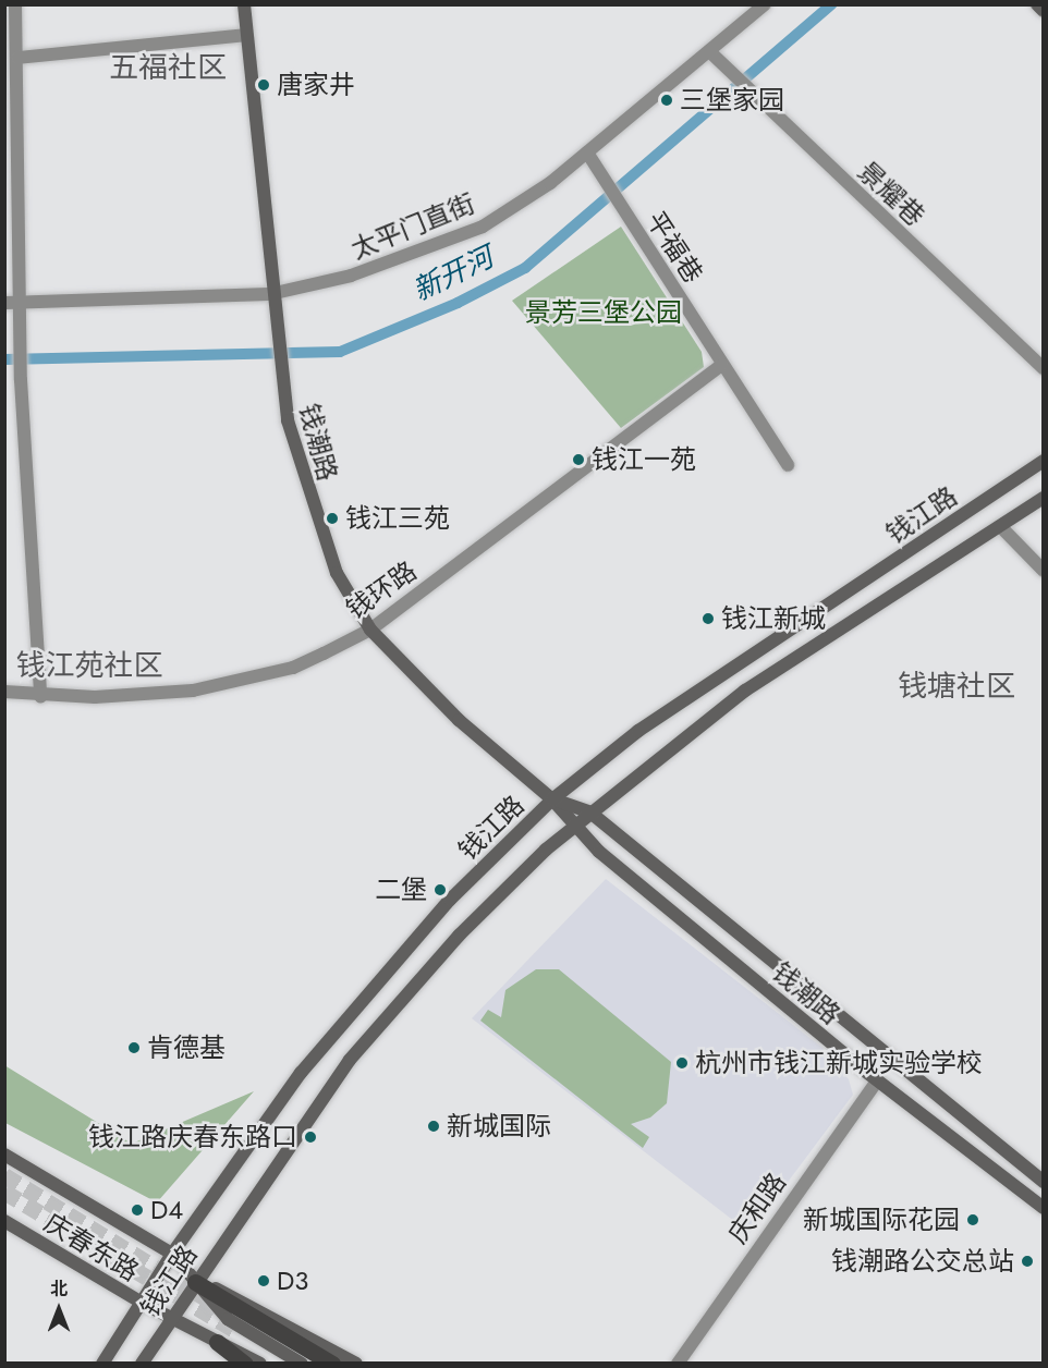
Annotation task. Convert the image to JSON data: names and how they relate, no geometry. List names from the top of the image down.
{
  "streets": {
    "main road": ["钱潮路", "钱江路", "庆春东路"],
    "street": [
      "景耀巷",
      "太平门直街",
      "平福巷",
      "钱环路",
      "庆和路"
    ]
  },
  "crossings": [
    ["景耀巷", "太平门直街"],
    ["太平门直街", "平福巷"],
    ["太平门直街", "钱潮路"],
    ["平福巷", "钱环路"],
    ["钱潮路", "钱江路"],
    ["钱潮路", "钱环路"],
    ["钱潮路", "庆和路"],
    ["钱江路", "庆春东路"]
  ],
  "districts": ["五福社区", "钱江苑社区", "钱塘社区"],
  "water": ["新开河"],
  "parks": ["景芳三堡公园"],
  "places": [
    "唐家井",
    "三堡家园",
    "钱江一苑",
    "钱江三苑",
    "钱江新城",
    "二堡",
    "肯德基",
    "杭州市钱江新城实验学校",
    "新城国际",
    "钱江路庆春东路口",
    "D4",
    "新城国际花园",
    "钱潮路公交总站",
    "D3"
  ],
  "north": "top"
}
